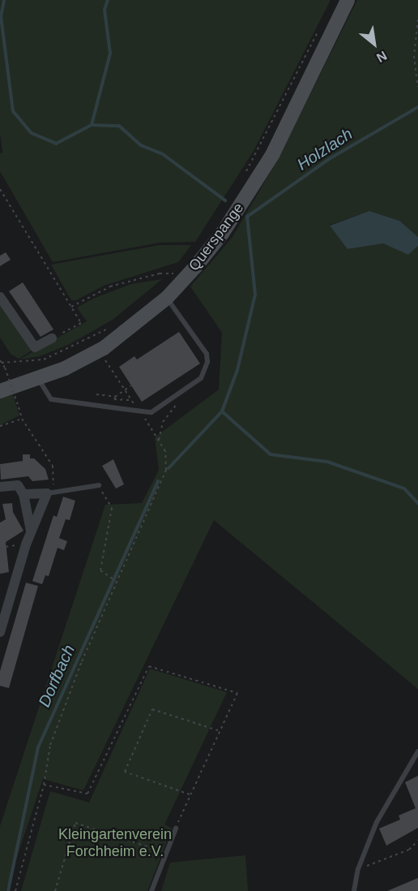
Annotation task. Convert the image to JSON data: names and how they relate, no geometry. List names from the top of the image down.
{
  "streets": {
    "main road": ["Querspange"]
  },
  "water": ["Holzlach", "Dorfbach"],
  "parks": ["Kleingartenverein Forchheim e.V."],
  "north": "bottom right"
}
